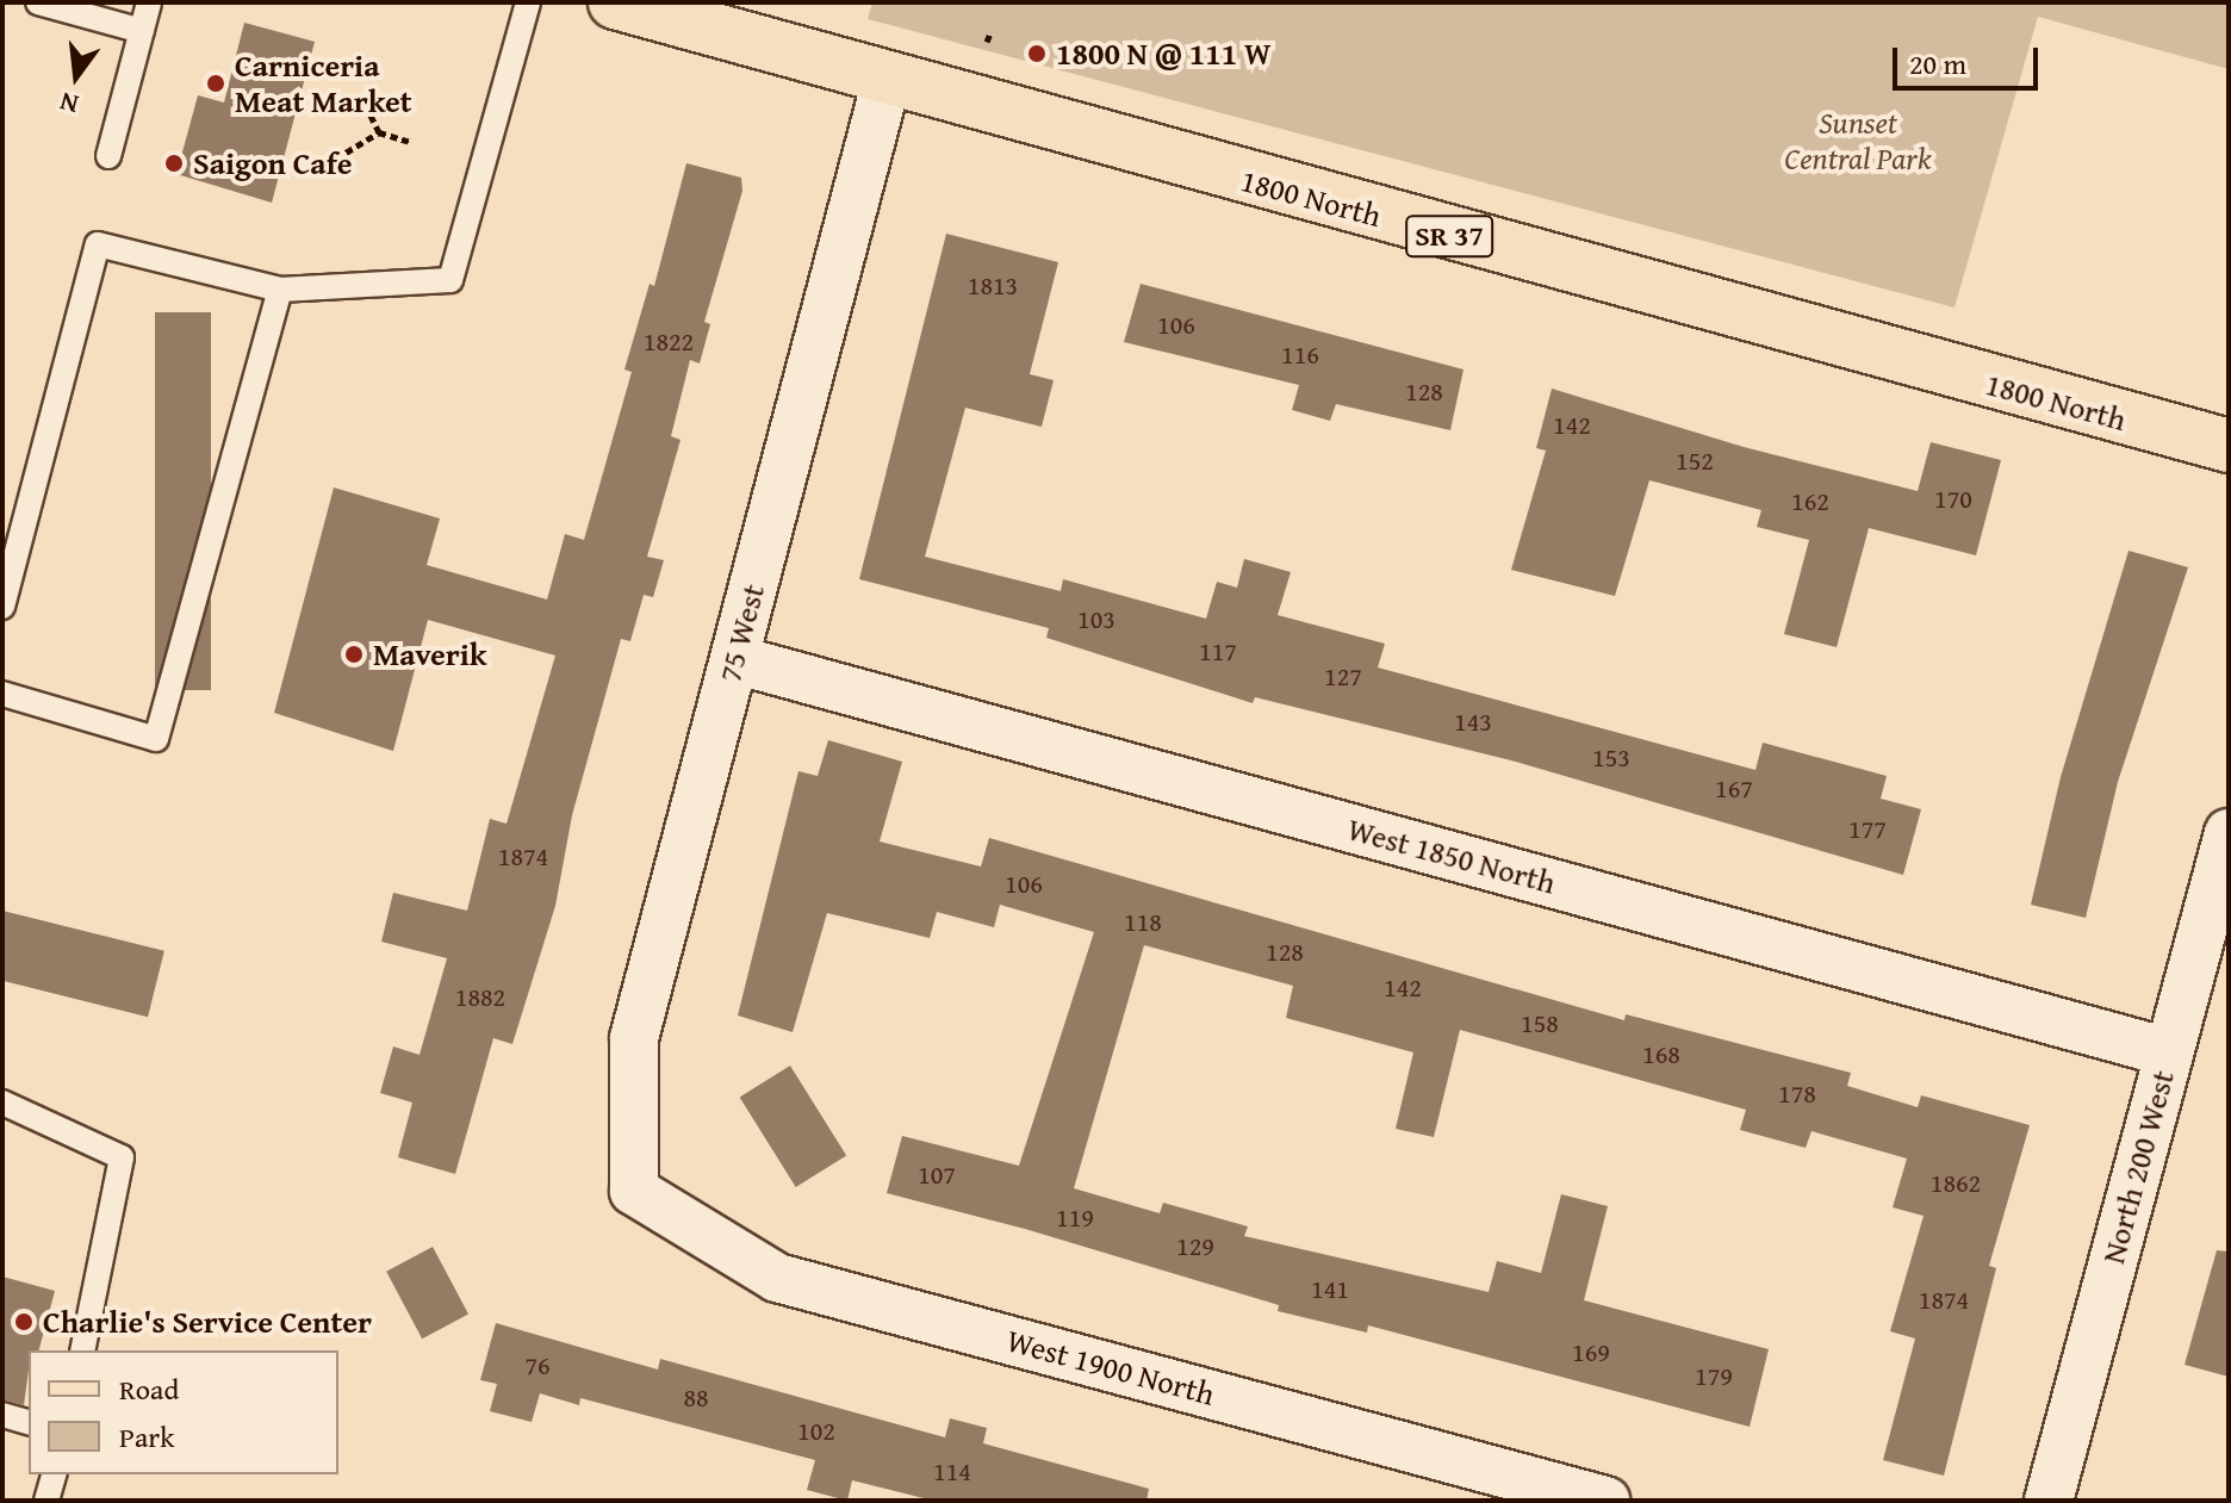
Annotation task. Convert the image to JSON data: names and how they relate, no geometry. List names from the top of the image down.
{
  "streets": {
    "main road": ["1800 North", "SR 37"],
    "street": [
      "75 West",
      "West 1850 North",
      "North 200 West",
      "West 1900 North"
    ]
  },
  "crossings": [
    ["1800 North", "75 West"],
    ["75 West", "West 1850 North"],
    ["75 West", "West 1900 North"],
    ["West 1850 North", "North 200 West"]
  ],
  "parks": ["Sunset Central Park"],
  "places": [
    "1800 N @ 111 W",
    "Carniceria Meat Market",
    "Saigon Cafe",
    "Maverik",
    "Charlie's Service Center"
  ],
  "house_numbers": [
    "1813",
    "106",
    "1822",
    "116",
    "128",
    "142",
    "152",
    "170",
    "162",
    "103",
    "117",
    "127",
    "143",
    "153",
    "167",
    "177",
    "1874",
    "106",
    "118",
    "128",
    "142",
    "1882",
    "158",
    "168",
    "178",
    "107",
    "1862",
    "119",
    "129",
    "141",
    "1874",
    "169",
    "76",
    "179",
    "88",
    "102",
    "114"
  ],
  "legend": ["Road", "Park"],
  "scale_bar": "20 m",
  "north": "bottom"
}
